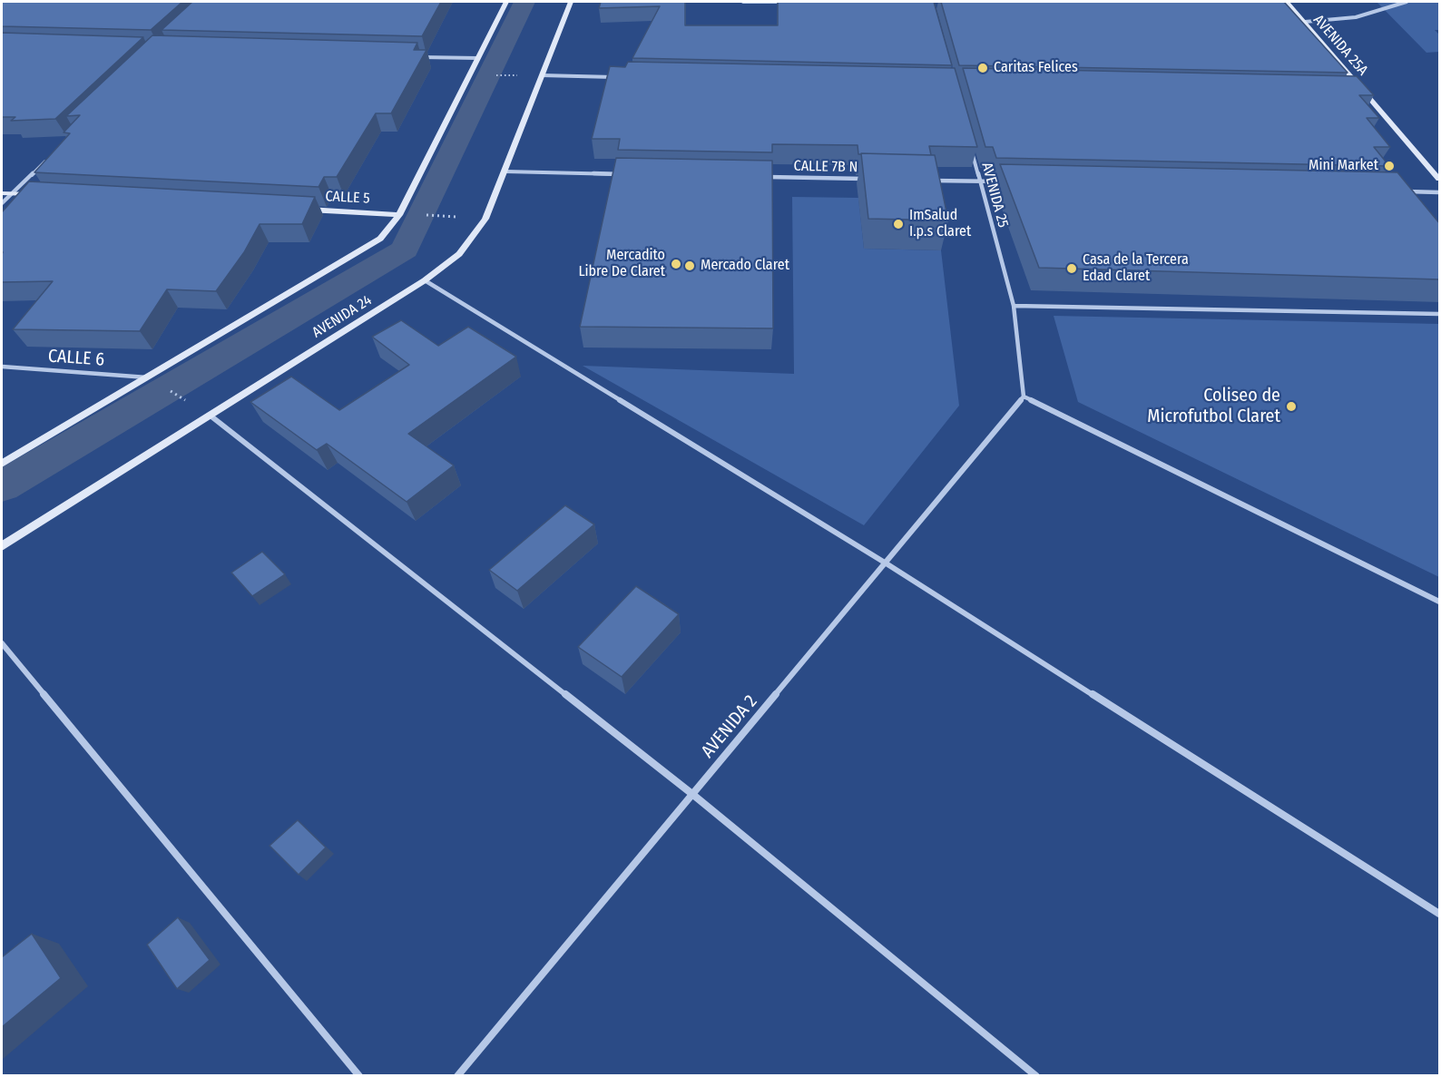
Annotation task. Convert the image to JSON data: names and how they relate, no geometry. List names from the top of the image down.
{
  "streets": {
    "street": [
      "AVENIDA 25A",
      "CALLE 7B N",
      "AVENIDA 25",
      "CALLE 5",
      "AVENIDA 24",
      "CALLE 6",
      "AVENIDA 2"
    ]
  },
  "crossings": [
    ["AVENIDA 25", "AVENIDA 2"]
  ],
  "places": [
    "Caritas Felices",
    "Mini Market",
    "ImSalud I.p.s Claret",
    "Mercadito Libre De Claret",
    "Mercado Claret",
    "Casa de la Tercera Edad Claret",
    "Coliseo de Microfutbol Claret"
  ]
}
